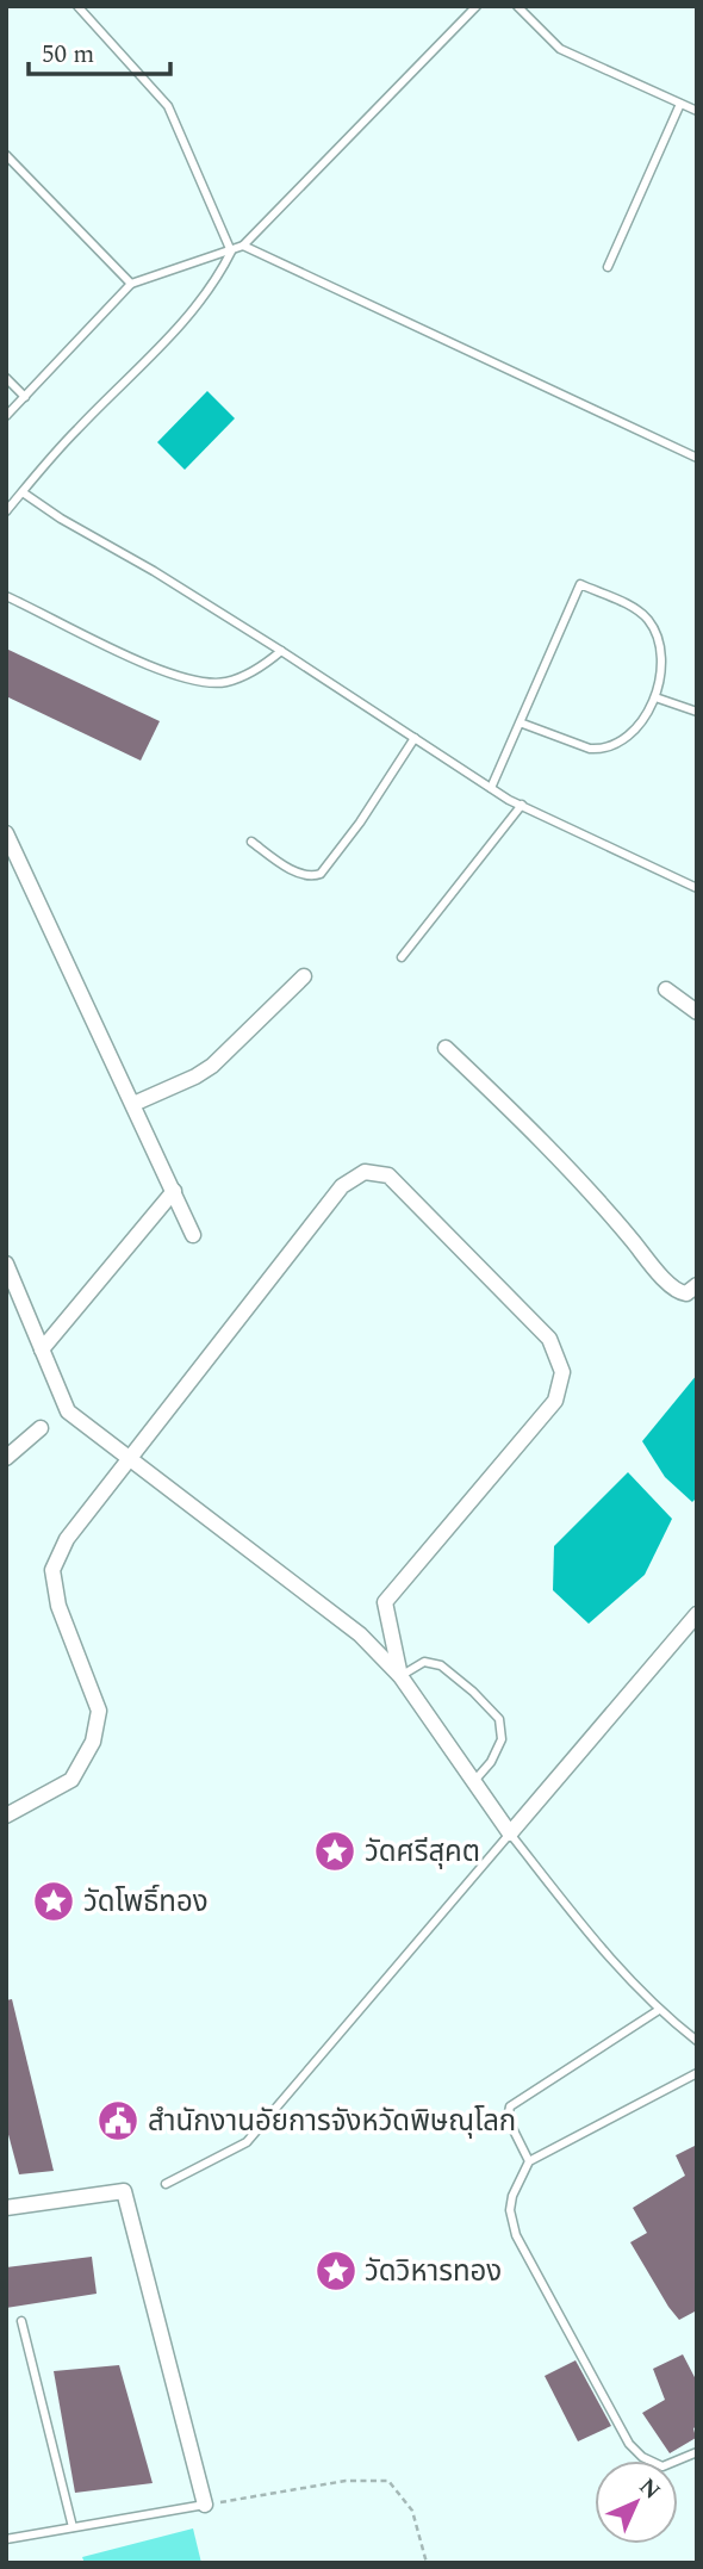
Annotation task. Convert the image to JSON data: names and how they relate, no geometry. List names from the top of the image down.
{
  "places": {
    "place": ["วัดศรีสุคต", "วัดโพธิ์ทอง", "วัดวิหารทอง"],
    "public building": ["สำนักงานอัยการจังหวัดพิษณุโลก"]
  },
  "scale_bar": "50 m",
  "north": "top right"
}
